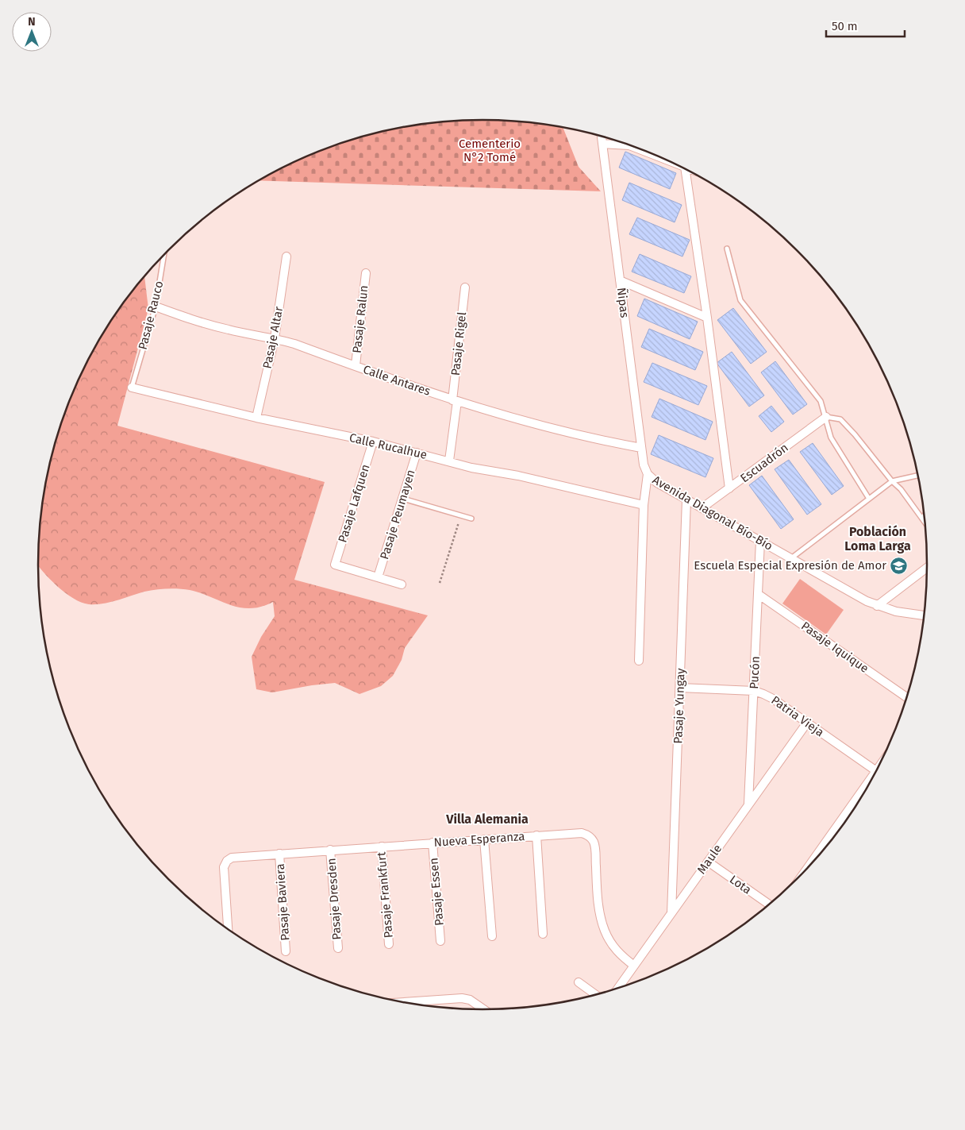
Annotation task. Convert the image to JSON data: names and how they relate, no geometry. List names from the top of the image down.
{
  "streets": {
    "street": [
      "Ñipas",
      "Pasaje Ralun",
      "Pasaje Altar",
      "Pasaje Rigel",
      "Calle Antares",
      "Calle Rucalhue",
      "Escuadrón",
      "Pasaje Lafquen",
      "Avenida Diagonal Bío-Bío",
      "Pasaje Peumayen",
      "Pasaje Iquique",
      "Pucón",
      "Pasaje Yungay",
      "Patria Vieja",
      "Nueva Esperanza",
      "Maule",
      "Lota",
      "Pasaje Essen",
      "Pasaje Frankfurt",
      "Pasaje Dresden",
      "Pasaje Baviera"
    ],
    "lane": ["Pasaje Rauco"]
  },
  "crossings": [
    ["Ñipas", "Calle Antares"],
    ["Ñipas", "Avenida Diagonal Bío-Bío"],
    ["Pasaje Rauco", "Calle Antares"],
    ["Pasaje Rauco", "Calle Rucalhue"],
    ["Pasaje Ralun", "Calle Antares"],
    ["Pasaje Altar", "Calle Antares"],
    ["Pasaje Altar", "Calle Rucalhue"],
    ["Pasaje Rigel", "Calle Antares"],
    ["Calle Rucalhue", "Pasaje Lafquen"],
    ["Calle Rucalhue", "Pasaje Peumayen"],
    ["Escuadrón", "Avenida Diagonal Bío-Bío"],
    ["Pasaje Lafquen", "Pasaje Peumayen"],
    ["Avenida Diagonal Bío-Bío", "Pucón"],
    ["Avenida Diagonal Bío-Bío", "Pasaje Yungay"],
    ["Pasaje Iquique", "Pucón"],
    ["Pucón", "Patria Vieja"],
    ["Pucón", "Maule"],
    ["Pasaje Yungay", "Patria Vieja"],
    ["Pasaje Yungay", "Maule"],
    ["Patria Vieja", "Maule"],
    ["Nueva Esperanza", "Maule"],
    ["Nueva Esperanza", "Pasaje Essen"],
    ["Nueva Esperanza", "Pasaje Frankfurt"],
    ["Nueva Esperanza", "Pasaje Dresden"],
    ["Nueva Esperanza", "Pasaje Baviera"],
    ["Maule", "Lota"]
  ],
  "districts": ["Población Loma Larga", "Villa Alemania"],
  "parks": ["Cementerio N°2 Tomé"],
  "places": {
    "school or university": ["Escuela Especial Expresión de Amor"]
  },
  "scale_bar": "50 m",
  "north": "top"
}
